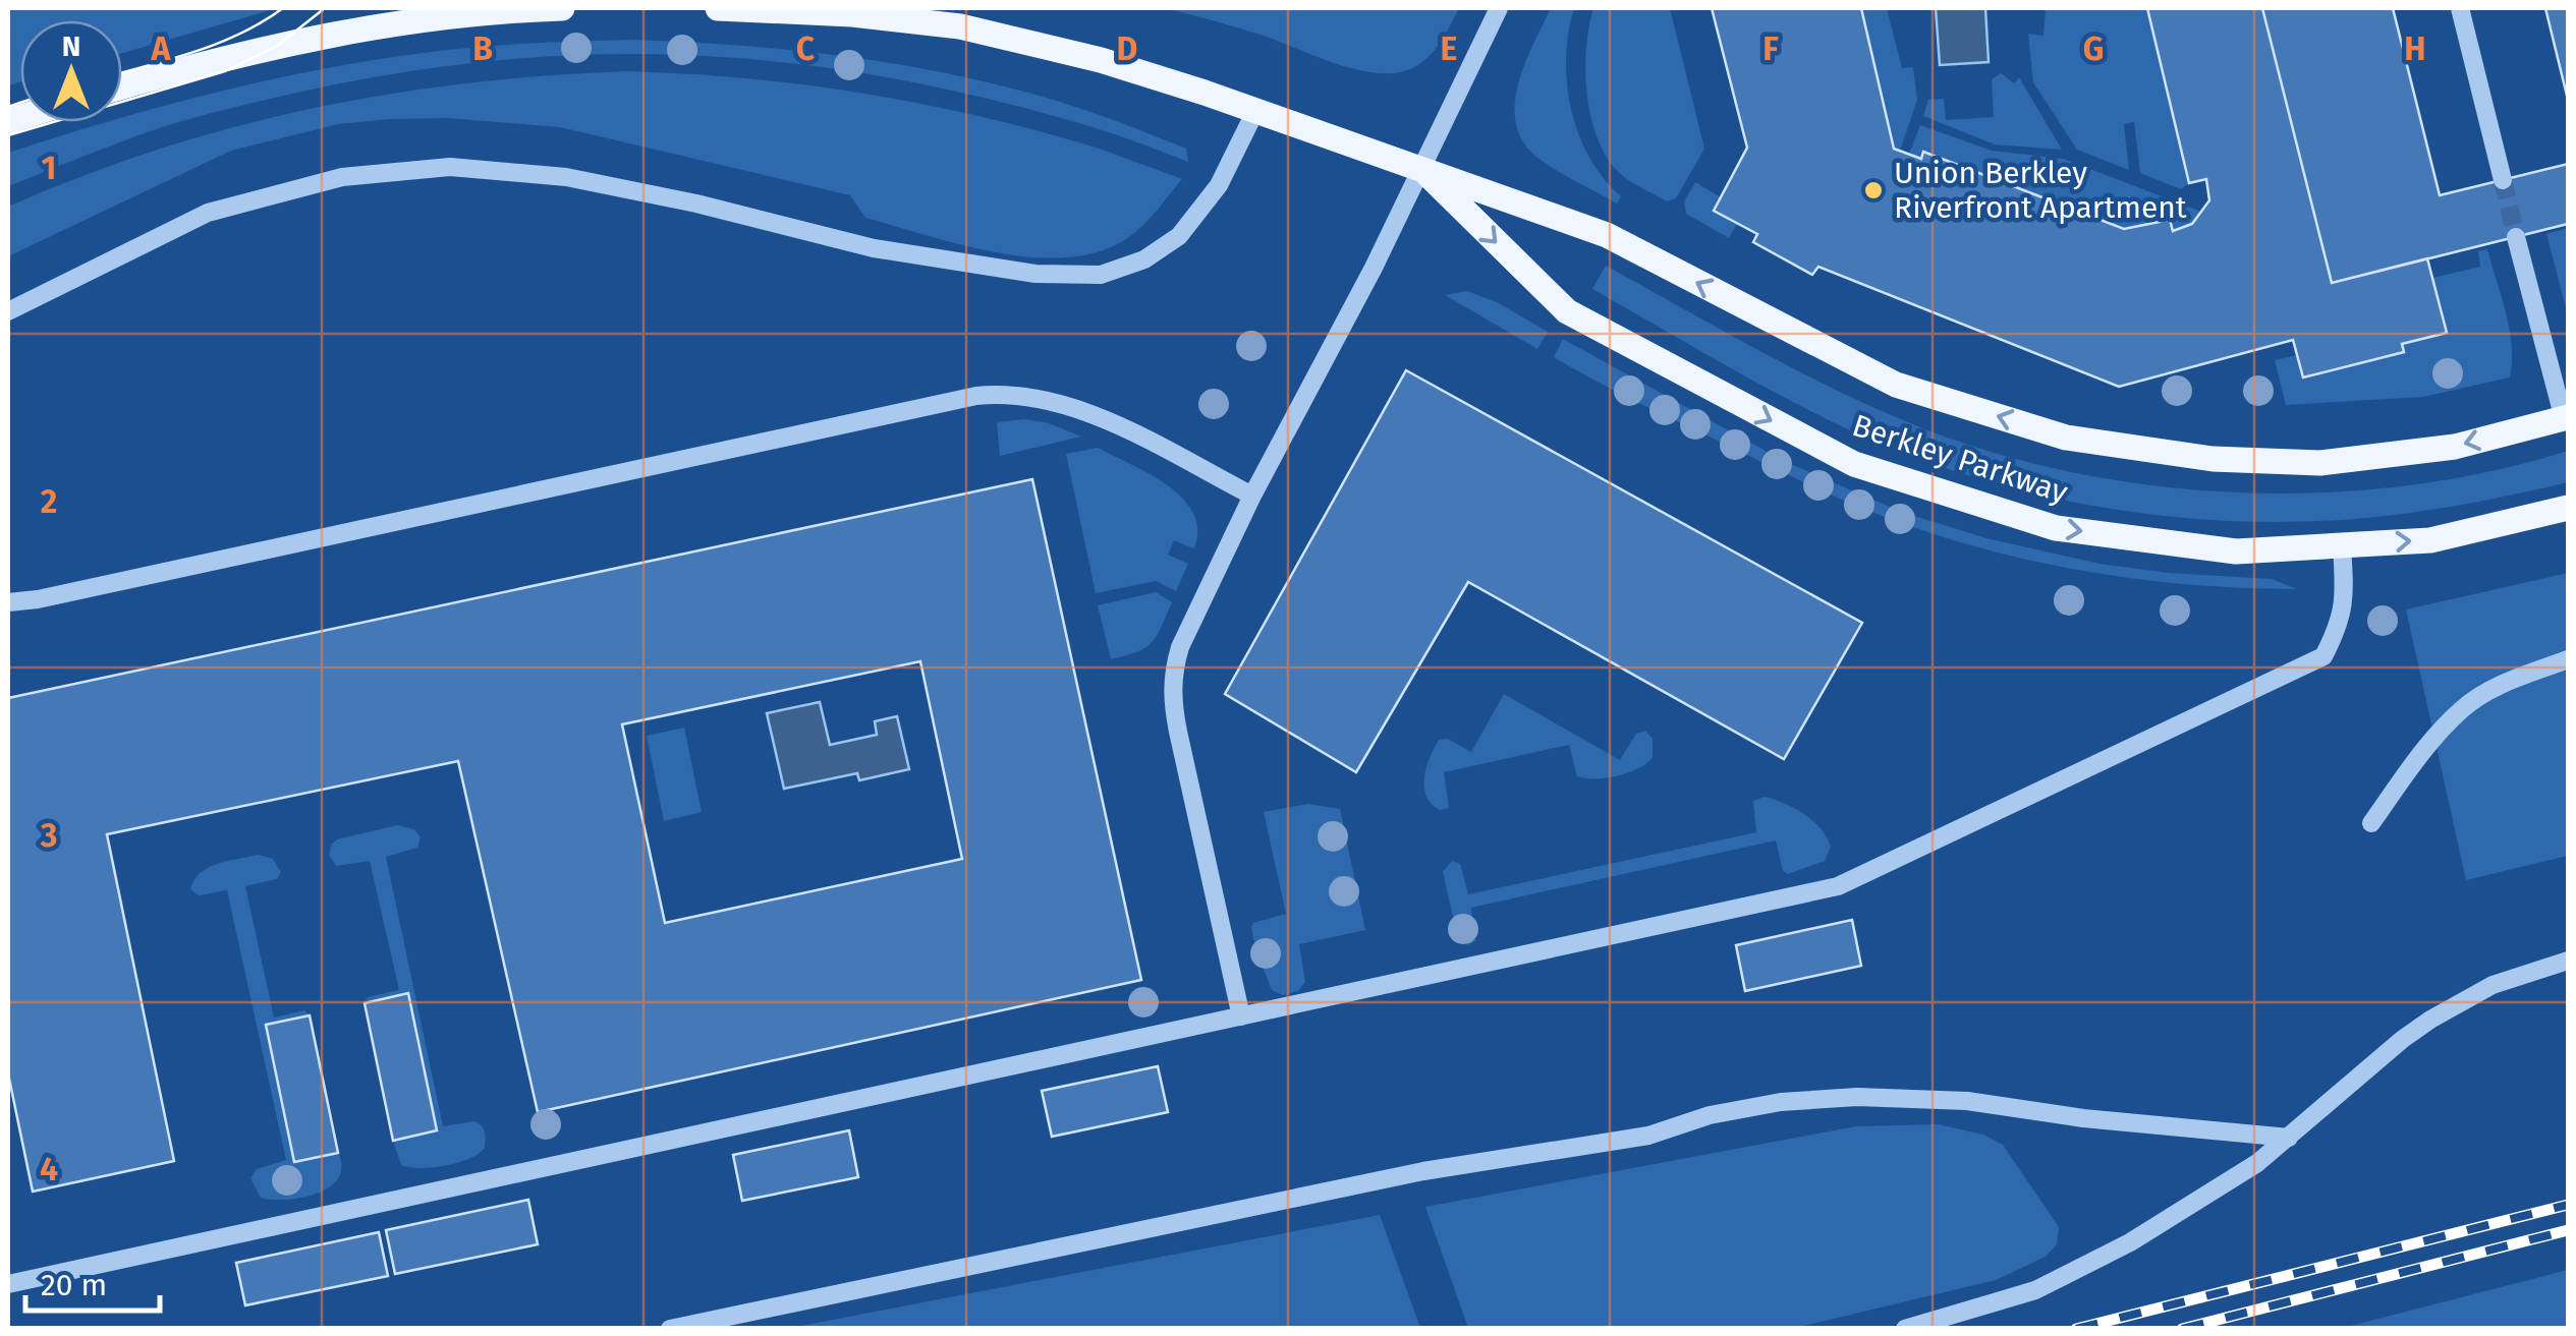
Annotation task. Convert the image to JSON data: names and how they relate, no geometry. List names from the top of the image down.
{
  "streets": {
    "main road": ["Berkley Parkway"]
  },
  "places": ["Union Berkley Riverfront Apartment"],
  "scale_bar": "20 m",
  "north": "top",
  "grid": {
    "columns": [
      "A",
      "B",
      "C",
      "D",
      "E",
      "F",
      "G",
      "H"
    ],
    "rows": [
      "1",
      "2",
      "3",
      "4"
    ]
  }
}
